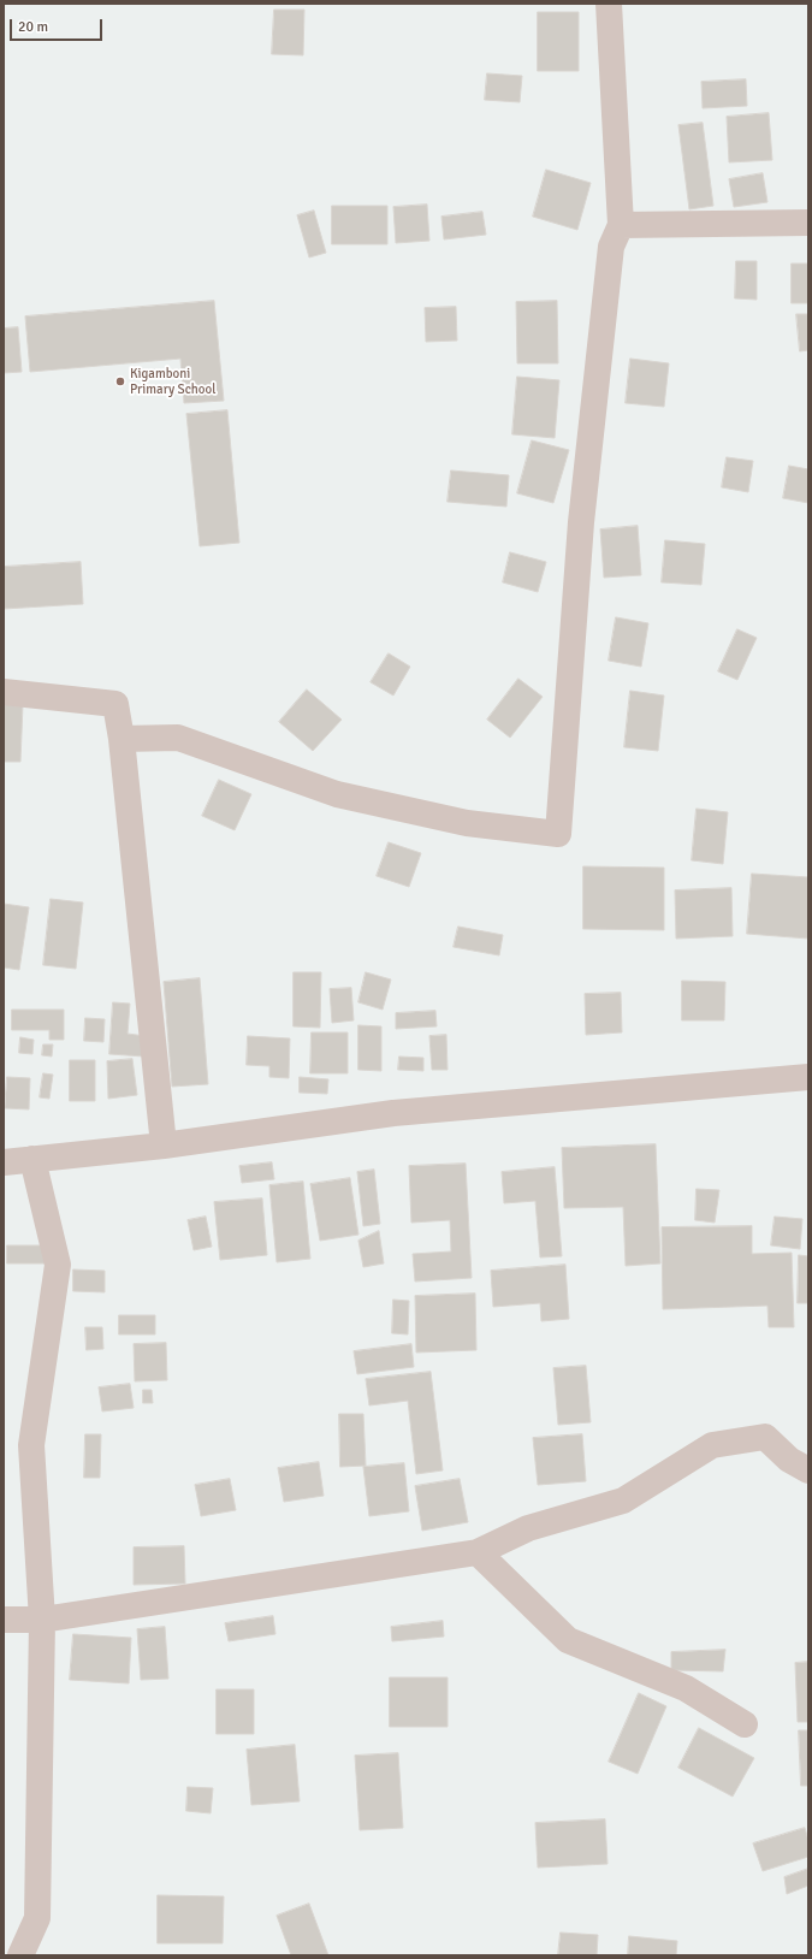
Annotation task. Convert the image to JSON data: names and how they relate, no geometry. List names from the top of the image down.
{
  "places": ["Kigamboni Primary School"],
  "scale_bar": "20 m"
}
